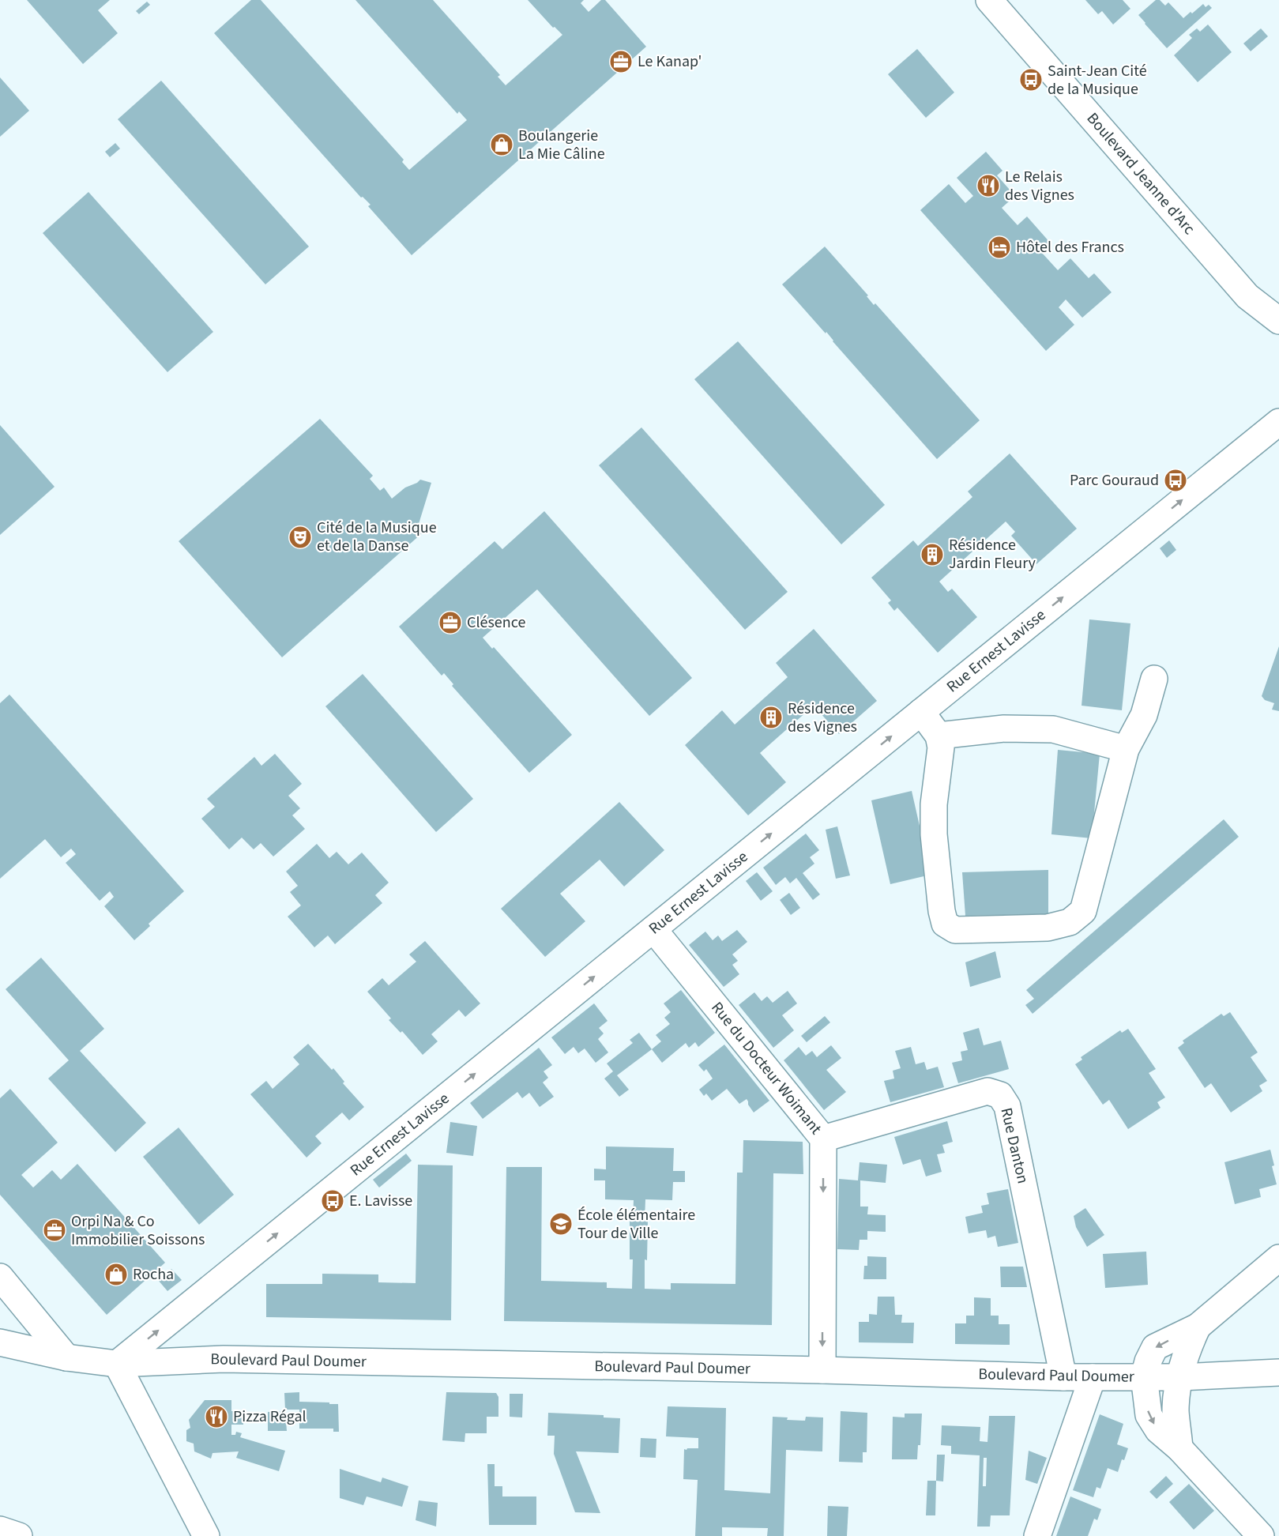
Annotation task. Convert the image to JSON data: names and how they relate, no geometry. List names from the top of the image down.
{
  "streets": {
    "street": [
      "Boulevard Jeanne d'Arc",
      "Rue Ernest Lavisse",
      "Rue du Docteur Woimant",
      "Rue Danton",
      "Boulevard Paul Doumer"
    ]
  },
  "crossings": [
    ["Rue Ernest Lavisse", "Rue du Docteur Woimant"],
    ["Rue Ernest Lavisse", "Boulevard Paul Doumer"],
    ["Rue du Docteur Woimant", "Rue Danton"],
    ["Rue du Docteur Woimant", "Boulevard Paul Doumer"],
    ["Rue Danton", "Boulevard Paul Doumer"]
  ],
  "one_way": ["Rue Ernest Lavisse", "Rue du Docteur Woimant"],
  "places": {
    "office": ["Le Kanap'", "Clésence", "Orpi Na & Co Immobilier Soissons"],
    "bus stop": ["Saint-Jean Cité de la Musique", "Parc Gouraud", "E. Lavisse"],
    "shop": ["Boulangerie La Mie Câline", "Rocha"],
    "restaurant": ["Le Relais des Vignes", "Pizza Régal"],
    "hotel": ["Hôtel des Francs"],
    "theatre": ["Cité de la Musique et de la Danse"],
    "building": ["Résidence Jardin Fleury", "Résidence des Vignes"],
    "school or university": ["École élémentaire Tour de Ville"]
  }
}
